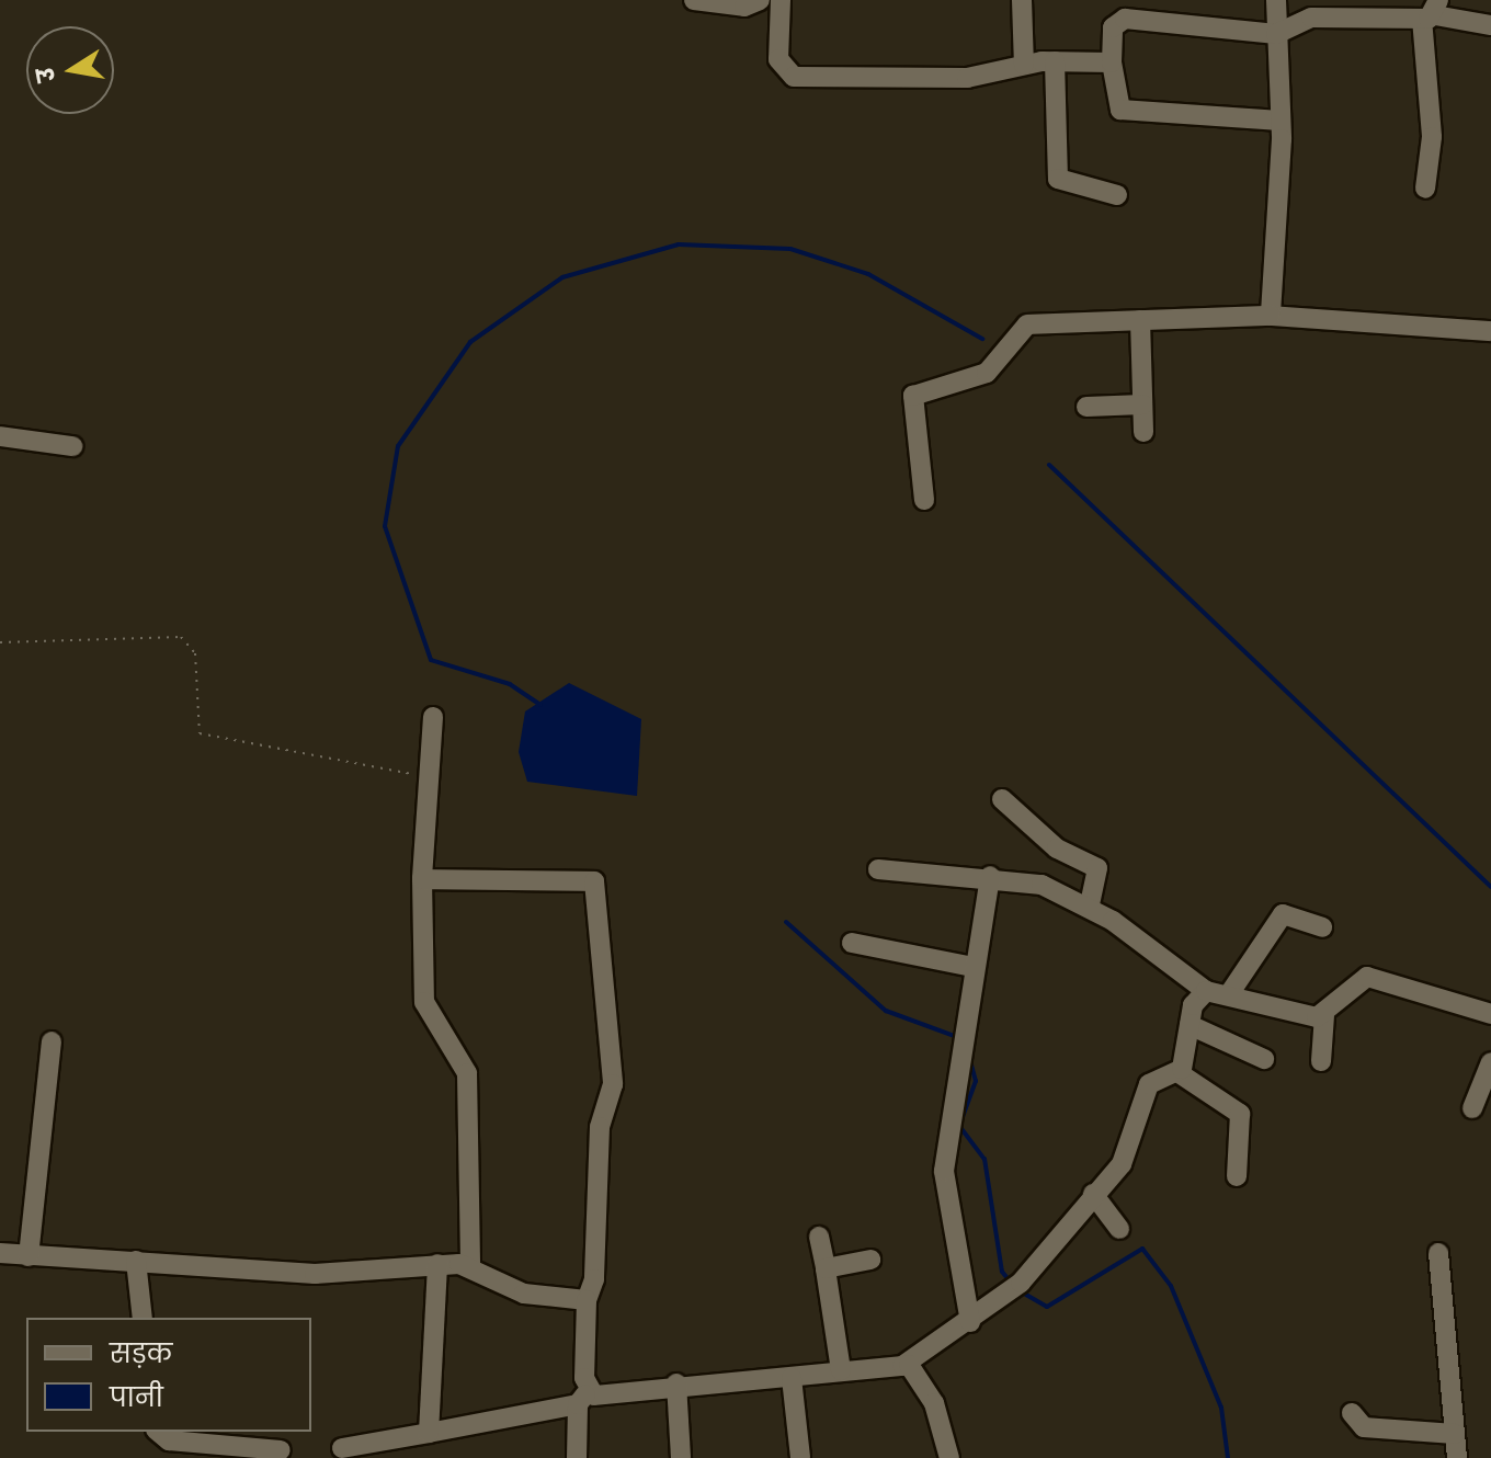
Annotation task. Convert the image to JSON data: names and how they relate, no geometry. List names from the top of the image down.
{
  "legend": ["सड़क", "पानी"],
  "north": "left"
}
